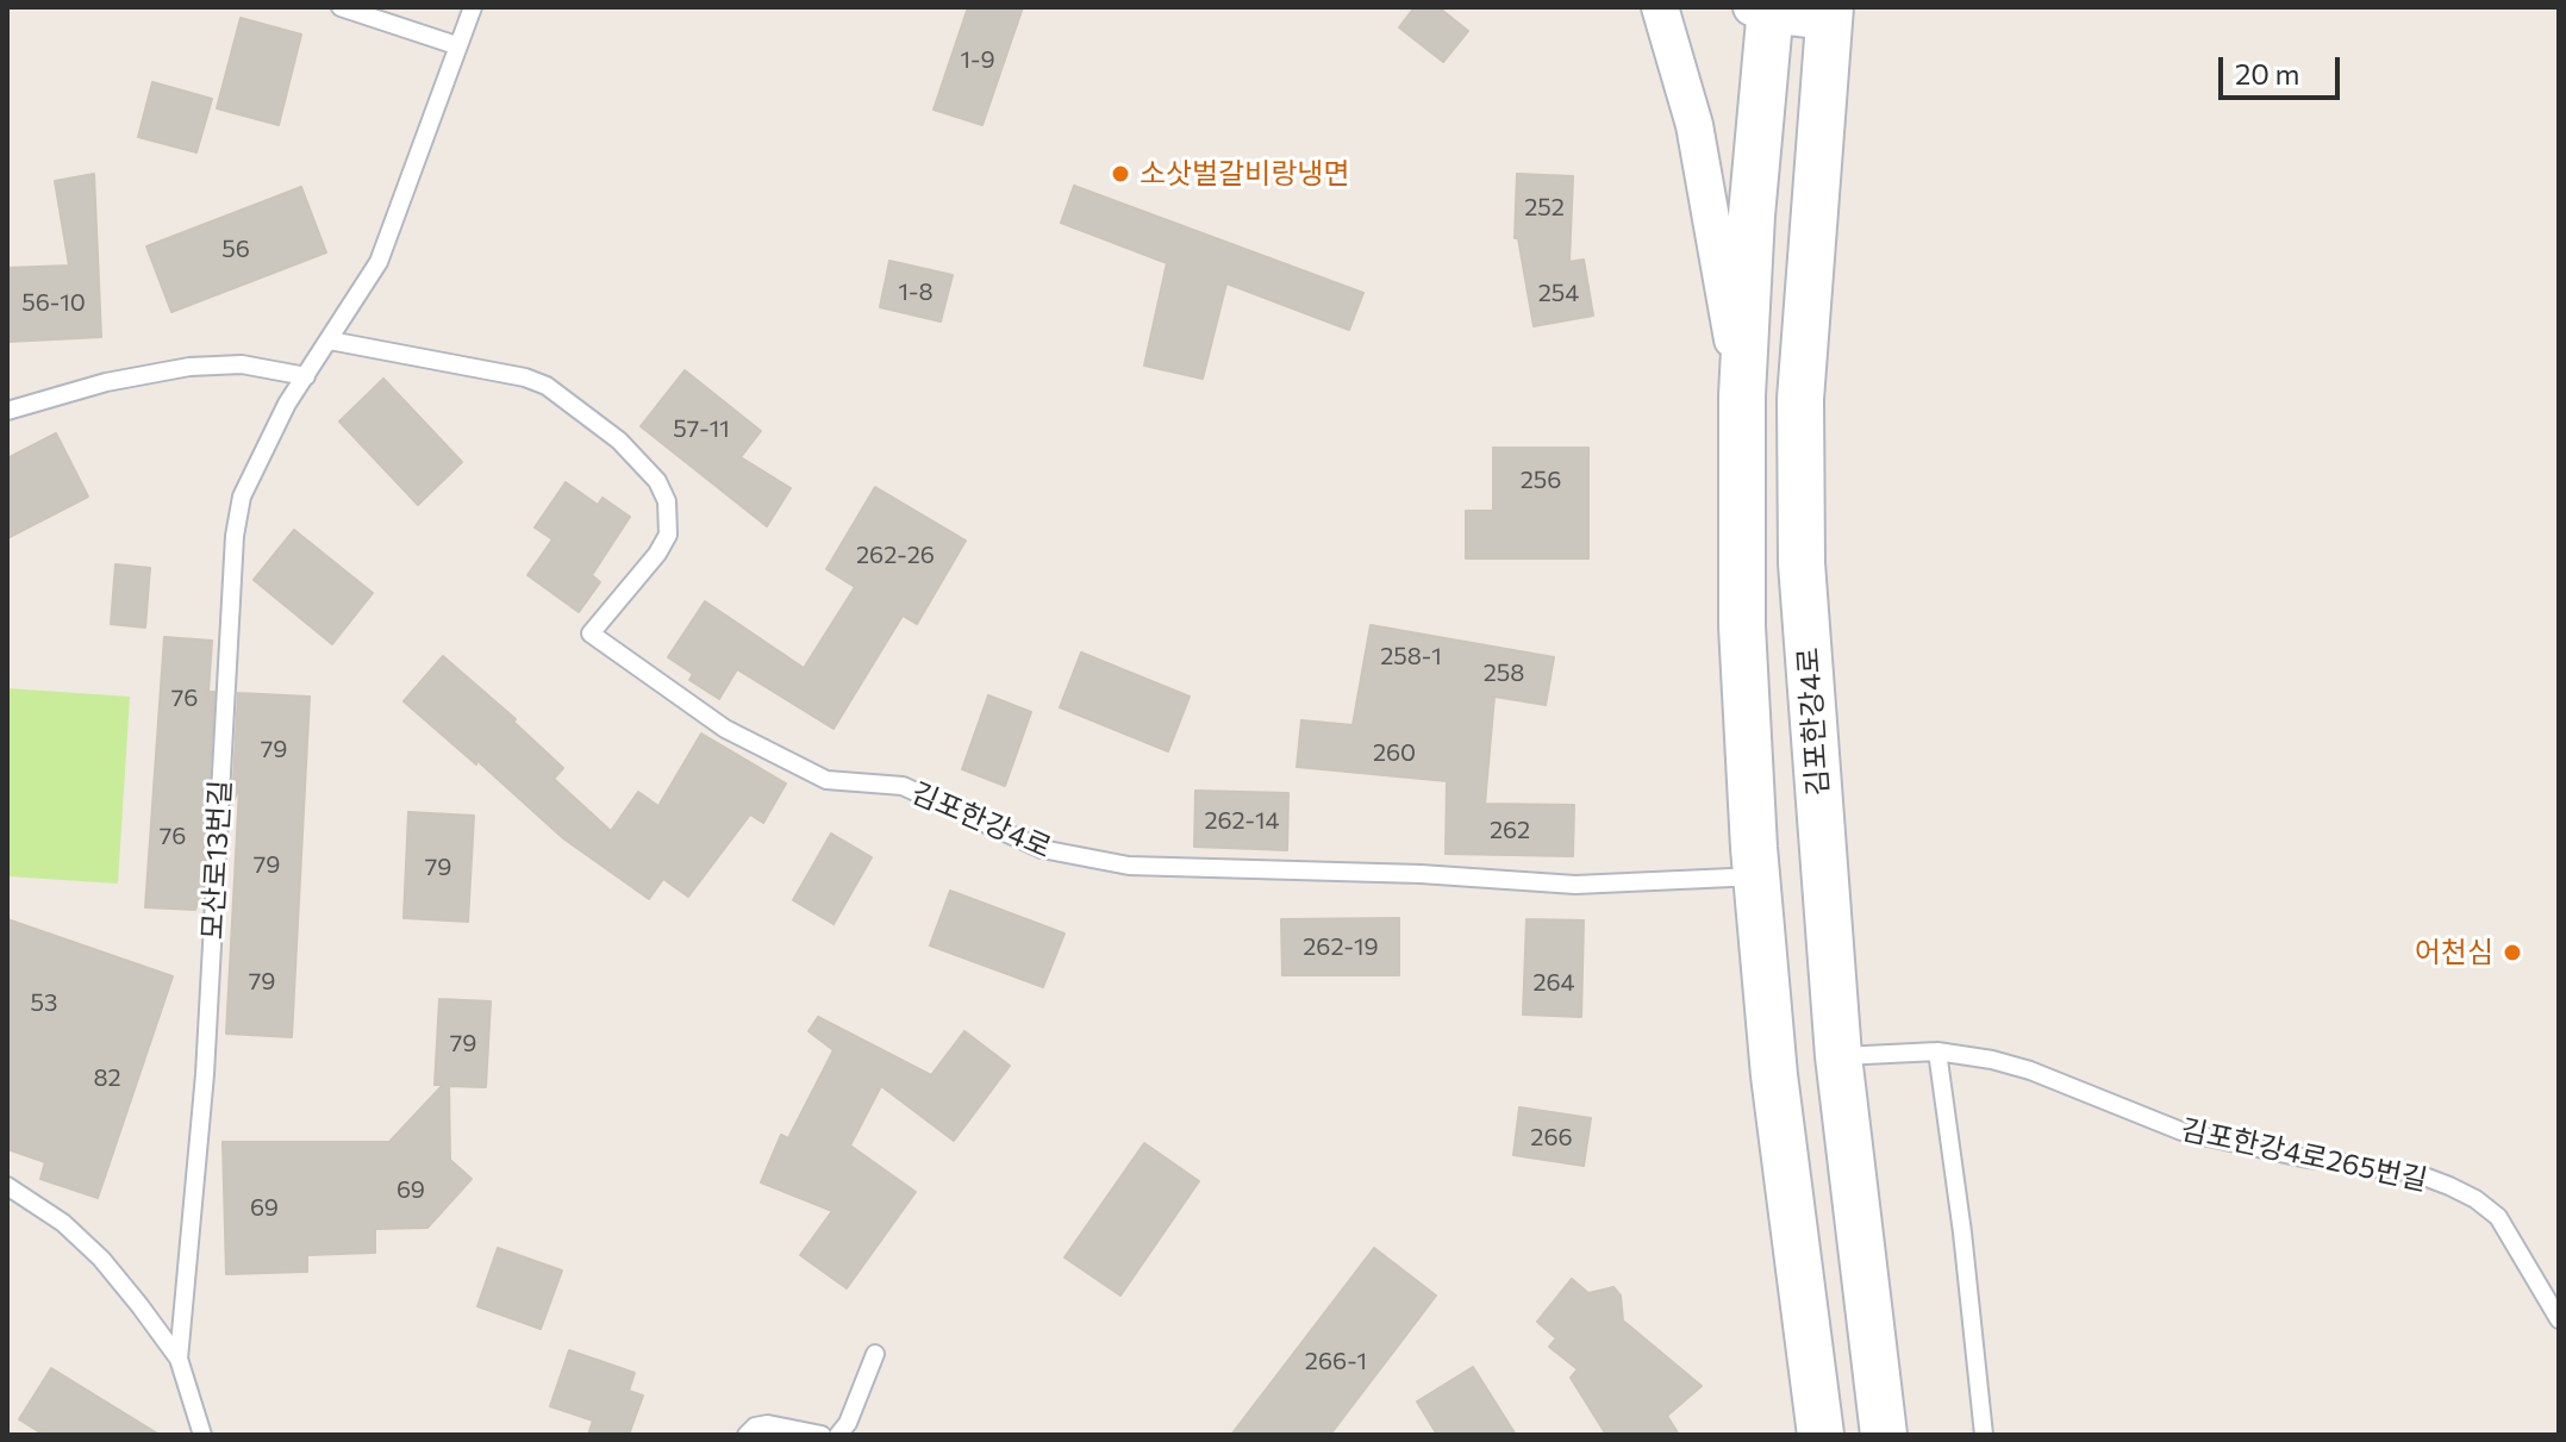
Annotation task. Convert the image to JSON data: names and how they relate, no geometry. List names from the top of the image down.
{
  "streets": {
    "street": ["김포한강4로"],
    "lane": ["모산로13번길", "김포한강4로265번길"]
  },
  "crossings": [
    ["김포한강4로", "모산로13번길"],
    ["김포한강4로", "김포한강4로265번길"]
  ],
  "places": ["소삿벌갈비랑냉면", "어천심"],
  "house_numbers": [
    "1-9",
    "252",
    "56",
    "1-8",
    "254",
    "56-10",
    "57-11",
    "256",
    "262-26",
    "258-1",
    "258",
    "76",
    "79",
    "260",
    "262-14",
    "262",
    "76",
    "79",
    "79",
    "262-19",
    "79",
    "264",
    "53",
    "79",
    "82",
    "266",
    "69",
    "69",
    "266-1"
  ],
  "scale_bar": "20 m"
}
